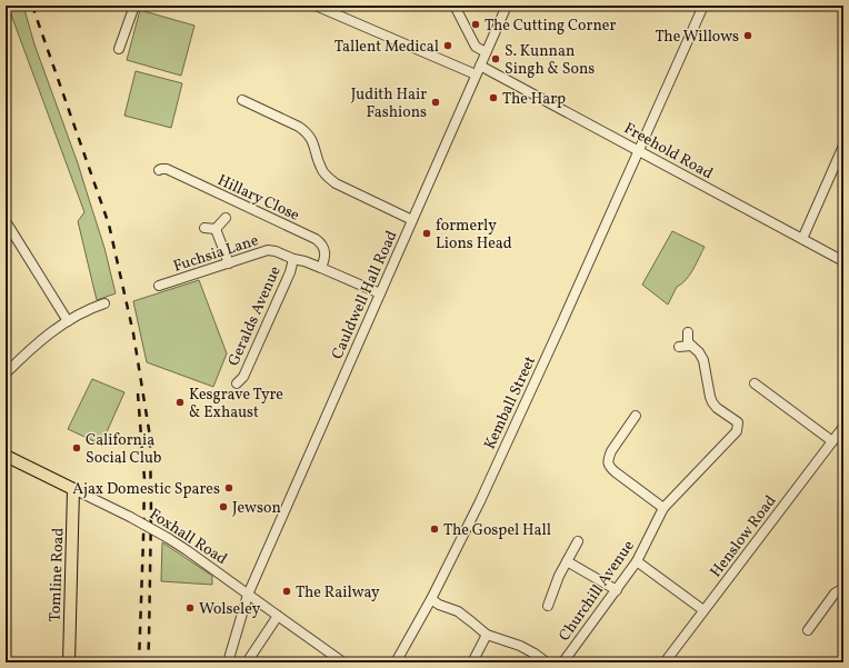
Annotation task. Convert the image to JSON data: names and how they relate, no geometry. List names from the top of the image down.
{
  "streets": {
    "main road": ["Foxhall Road", "Tomline Road"],
    "street": [
      "Freehold Road",
      "Hillary Close",
      "Fuchsia Lane",
      "Cauldwell Hall Road",
      "Geralds Avenue",
      "Kemball Street",
      "Henslow Road",
      "Churchill Avenue"
    ]
  },
  "crossings": [
    ["Freehold Road", "Cauldwell Hall Road"],
    ["Freehold Road", "Kemball Street"],
    ["Hillary Close", "Fuchsia Lane"],
    ["Fuchsia Lane", "Cauldwell Hall Road"],
    ["Fuchsia Lane", "Geralds Avenue"],
    ["Cauldwell Hall Road", "Foxhall Road"],
    ["Foxhall Road", "Tomline Road"]
  ],
  "places": [
    "The Cutting Corner",
    "The Willows",
    "Tallent Medical",
    "S. Kunnan Singh & Sons",
    "The Harp",
    "Judith Hair Fashions",
    "formerly Lions Head",
    "Kesgrave Tyre & Exhaust",
    "California Social Club",
    "Ajax Domestic Spares",
    "Jewson",
    "The Gospel Hall",
    "The Railway",
    "Wolseley"
  ]
}
